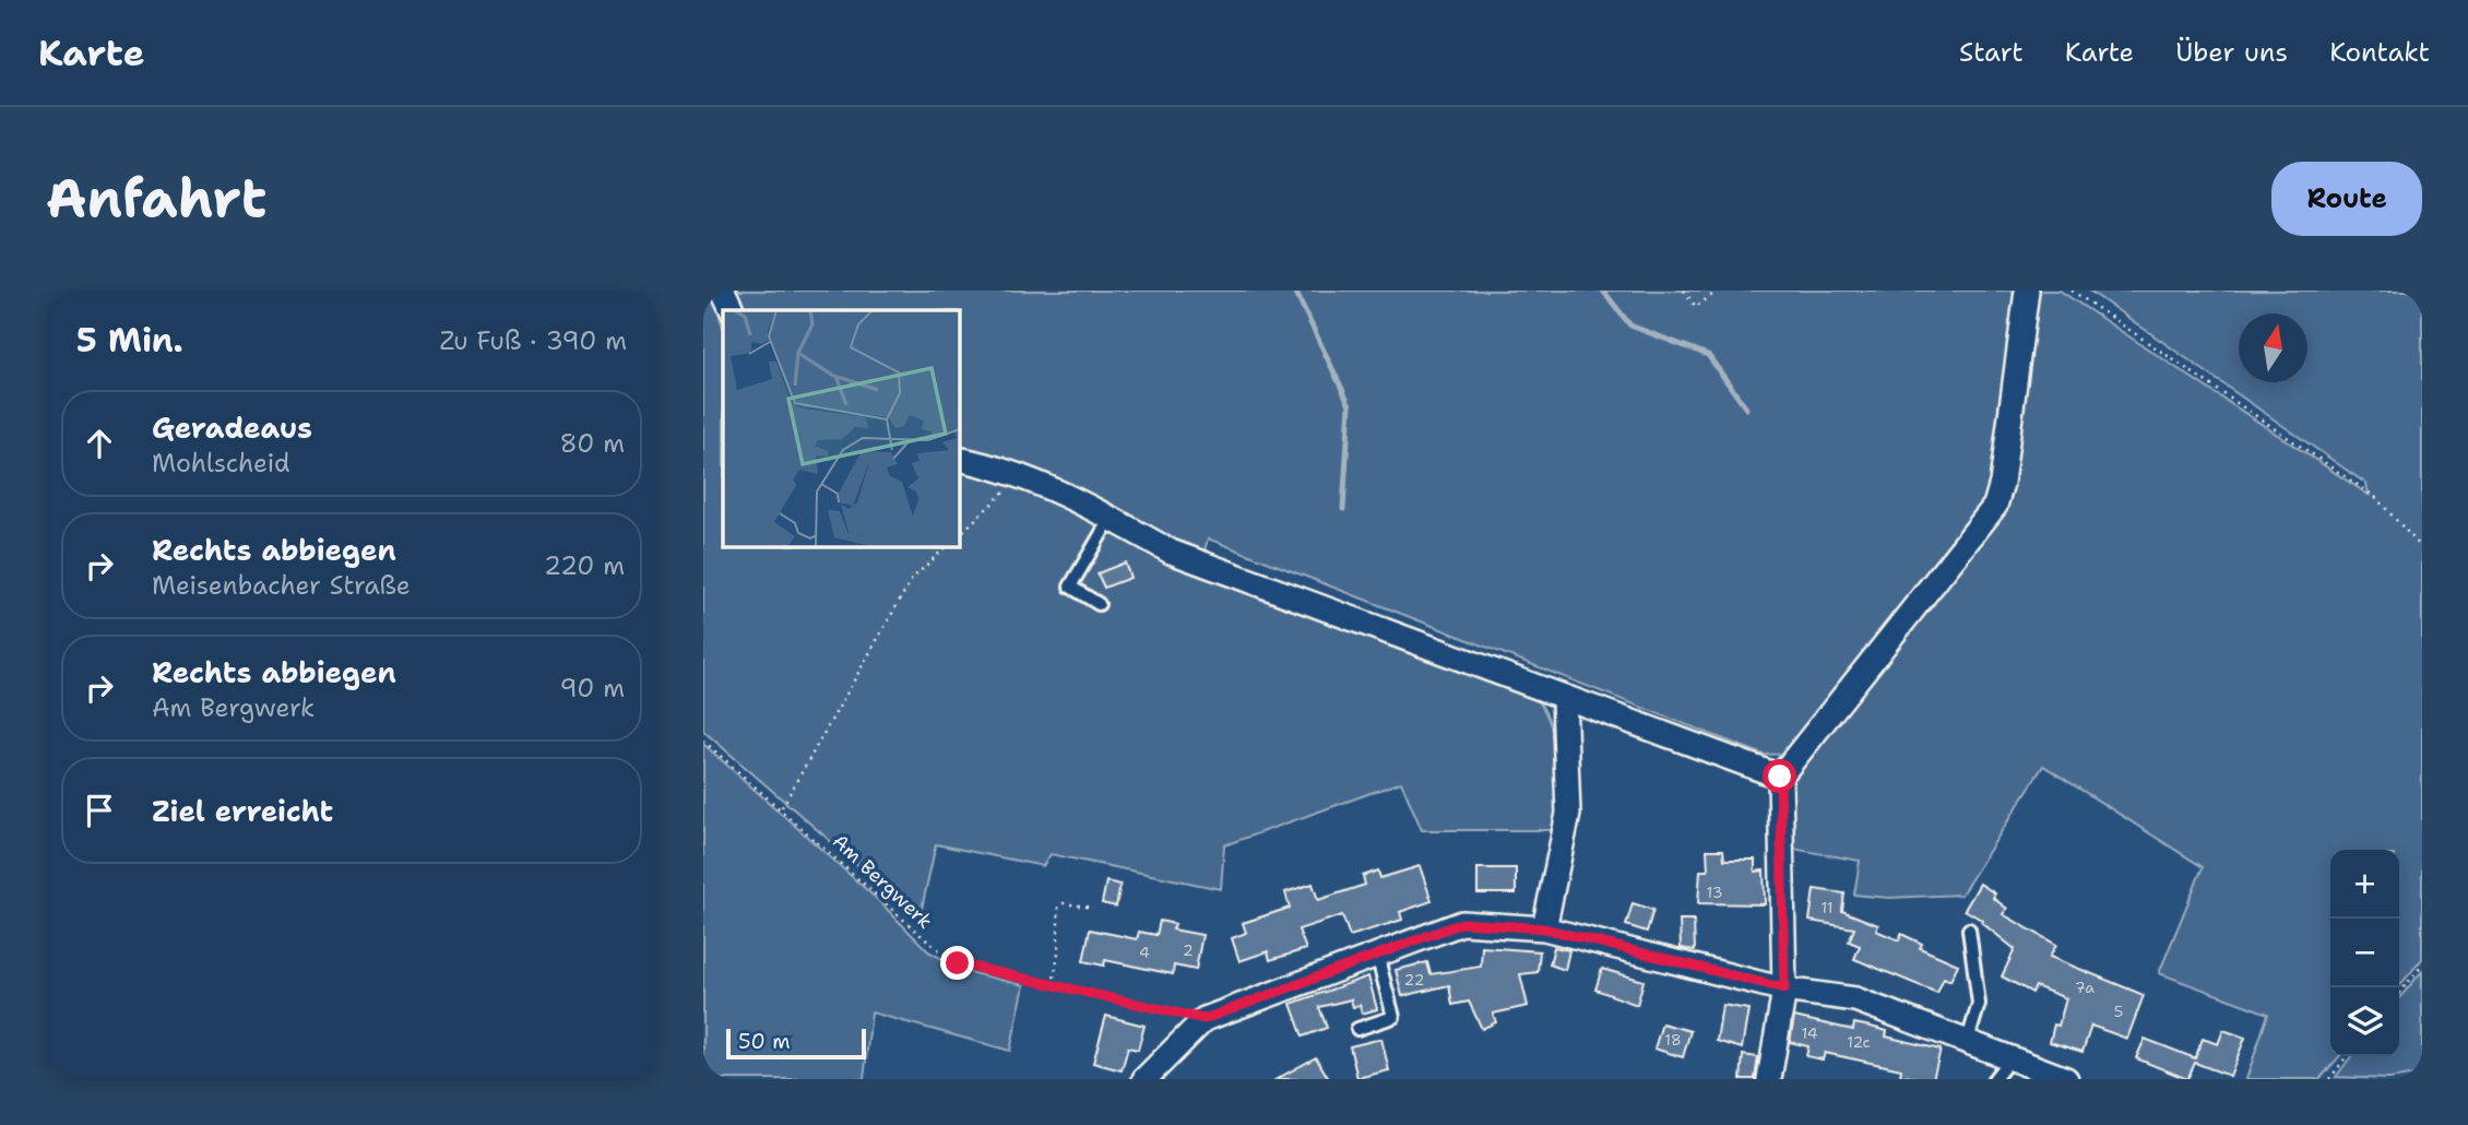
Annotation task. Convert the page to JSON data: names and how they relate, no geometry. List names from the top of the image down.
{
  "streets": {
    "path": ["Am Bergwerk"]
  },
  "house_numbers": [
    "13",
    "11",
    "2",
    "4",
    "22",
    "7a",
    "5",
    "14",
    "18",
    "12c"
  ],
  "scale_bar": "50 m",
  "north": "top",
  "page": {
    "header": "Karte",
    "nav": [
      "Start",
      "Karte",
      "Über uns",
      "Kontakt"
    ],
    "buttons": "Route",
    "title": "Anfahrt",
    "heading": ["5 Min.", "Zu Fuß · 390 m"],
    "list": [
      ["Geradeaus", "Mohlscheid", "80 m"],
      ["Rechts abbiegen", "Meisenbacher Straße", "220 m"],
      ["Rechts abbiegen", "Am Bergwerk", "90 m"],
      "Ziel erreicht"
    ],
    "map_buttons": ["+", "−"],
    "scale": "50 m"
  }
}
